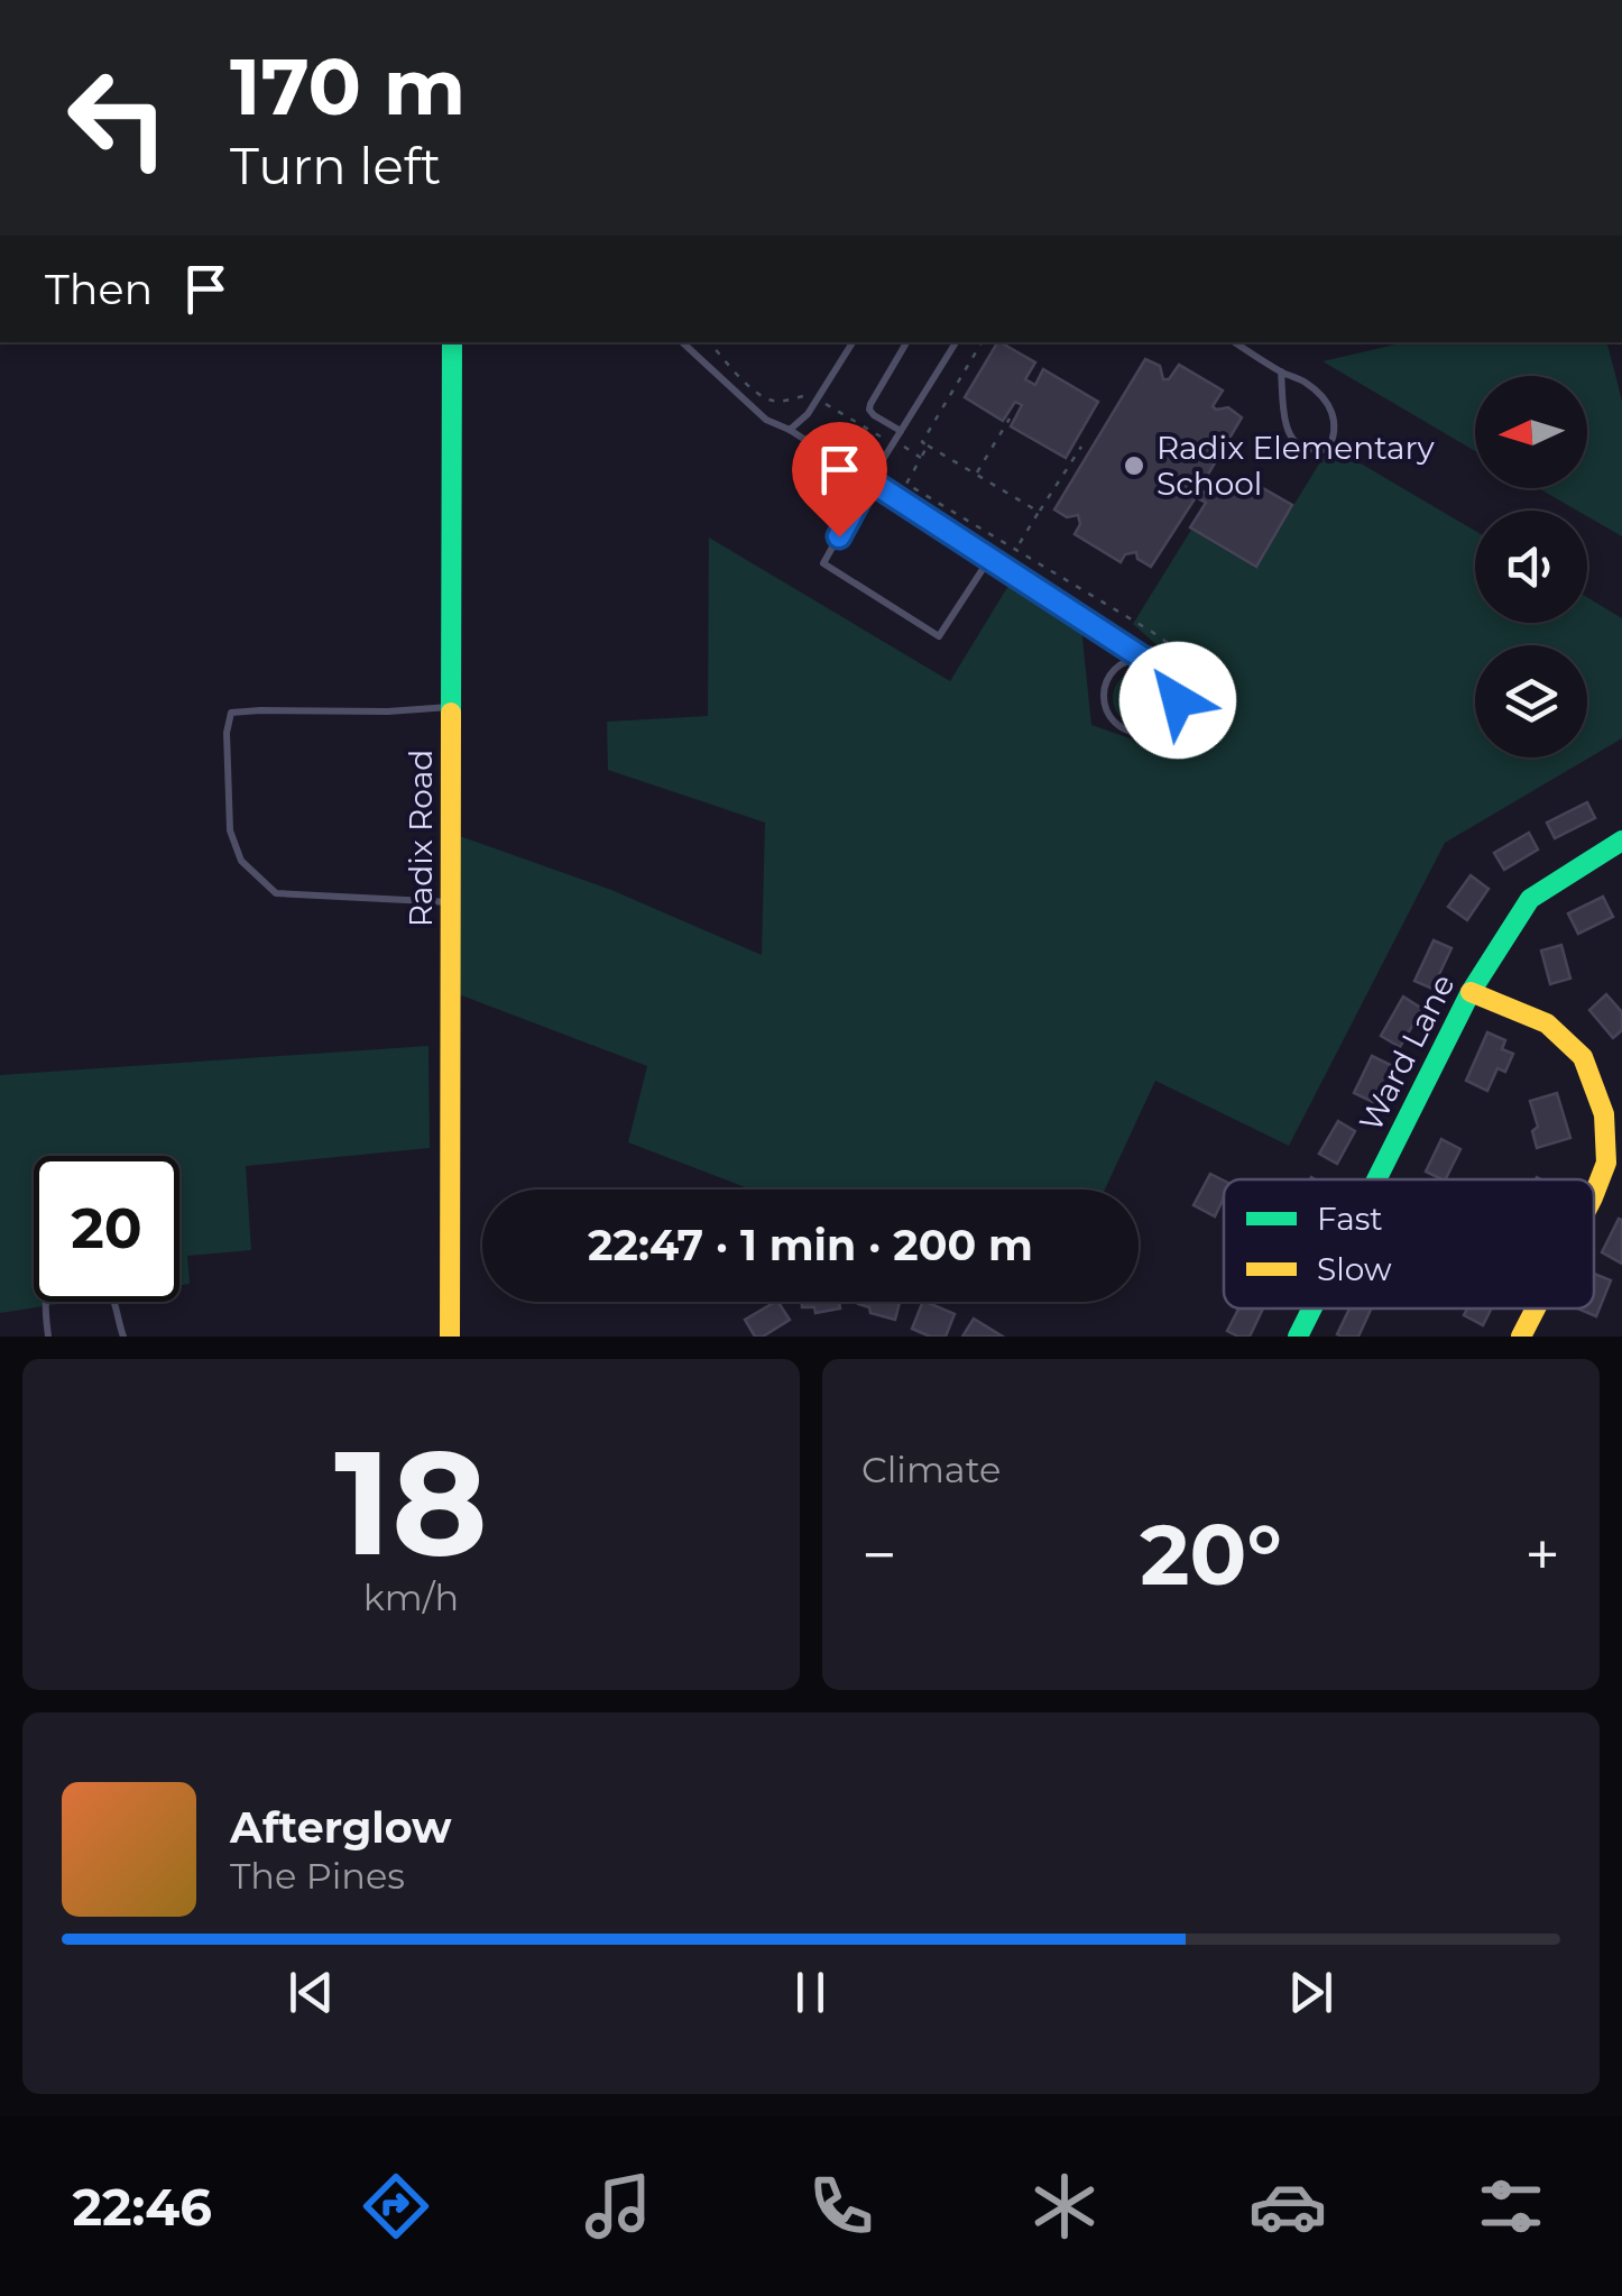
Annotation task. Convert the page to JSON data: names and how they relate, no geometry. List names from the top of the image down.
{
  "streets": {
    "street": ["Radix Road", "Ward Lane"]
  },
  "places": ["Radix Elementary School"],
  "legend": ["Fast", "Slow"],
  "north": "left",
  "page": {
    "turn": ["170 m", "Turn left"],
    "then": "Then",
    "limit": "20",
    "trip": "22:47 · 1 min · 200 m",
    "tile": [
      ["18", "km/h"],
      "Climate"
    ],
    "heat": ["−", "20°", "+"],
    "song": ["Afterglow", "The Pines"],
    "tabs": "22:46"
  }
}
